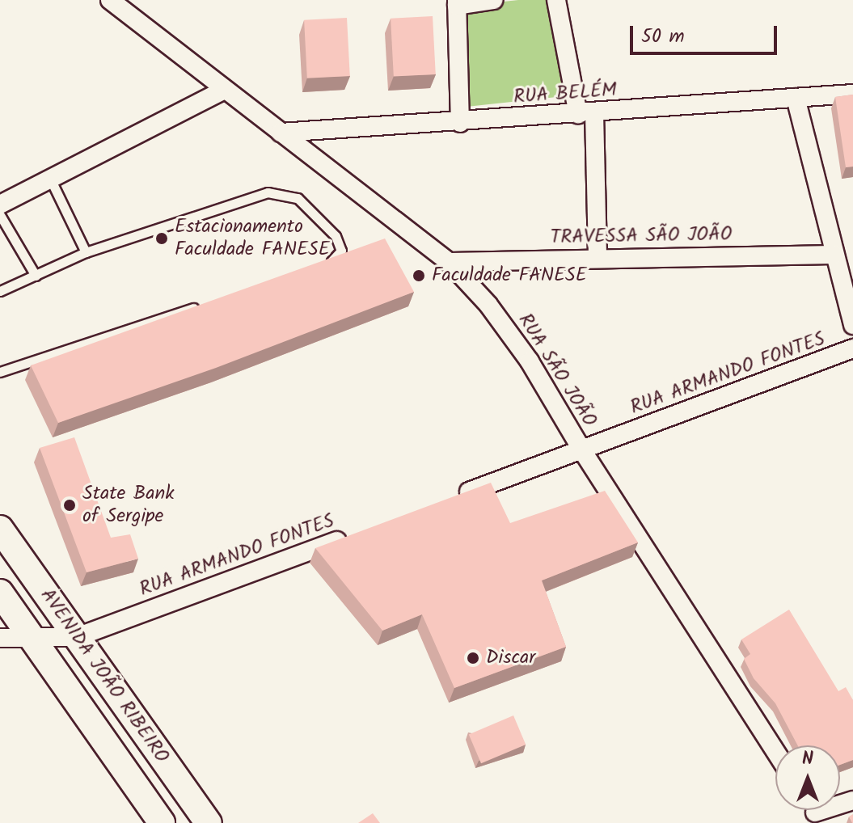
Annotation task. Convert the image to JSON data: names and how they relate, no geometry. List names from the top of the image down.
{
  "streets": {
    "main road": ["AVENIDA JOÃO RIBEIRO"],
    "street": [
      "RUA BELÉM",
      "TRAVESSA SÃO JOÃO",
      "RUA SÃO JOÃO",
      "RUA ARMANDO FONTES"
    ]
  },
  "crossings": [
    ["RUA BELÉM", "RUA SÃO JOÃO"],
    ["TRAVESSA SÃO JOÃO", "RUA SÃO JOÃO"],
    ["RUA SÃO JOÃO", "RUA ARMANDO FONTES"],
    ["RUA ARMANDO FONTES", "AVENIDA JOÃO RIBEIRO"]
  ],
  "places": [
    "Estacionamento Faculdade FANESE",
    "Faculdade FANESE",
    "State Bank of Sergipe",
    "Discar"
  ],
  "scale_bar": "50 m",
  "north": "top"
}
